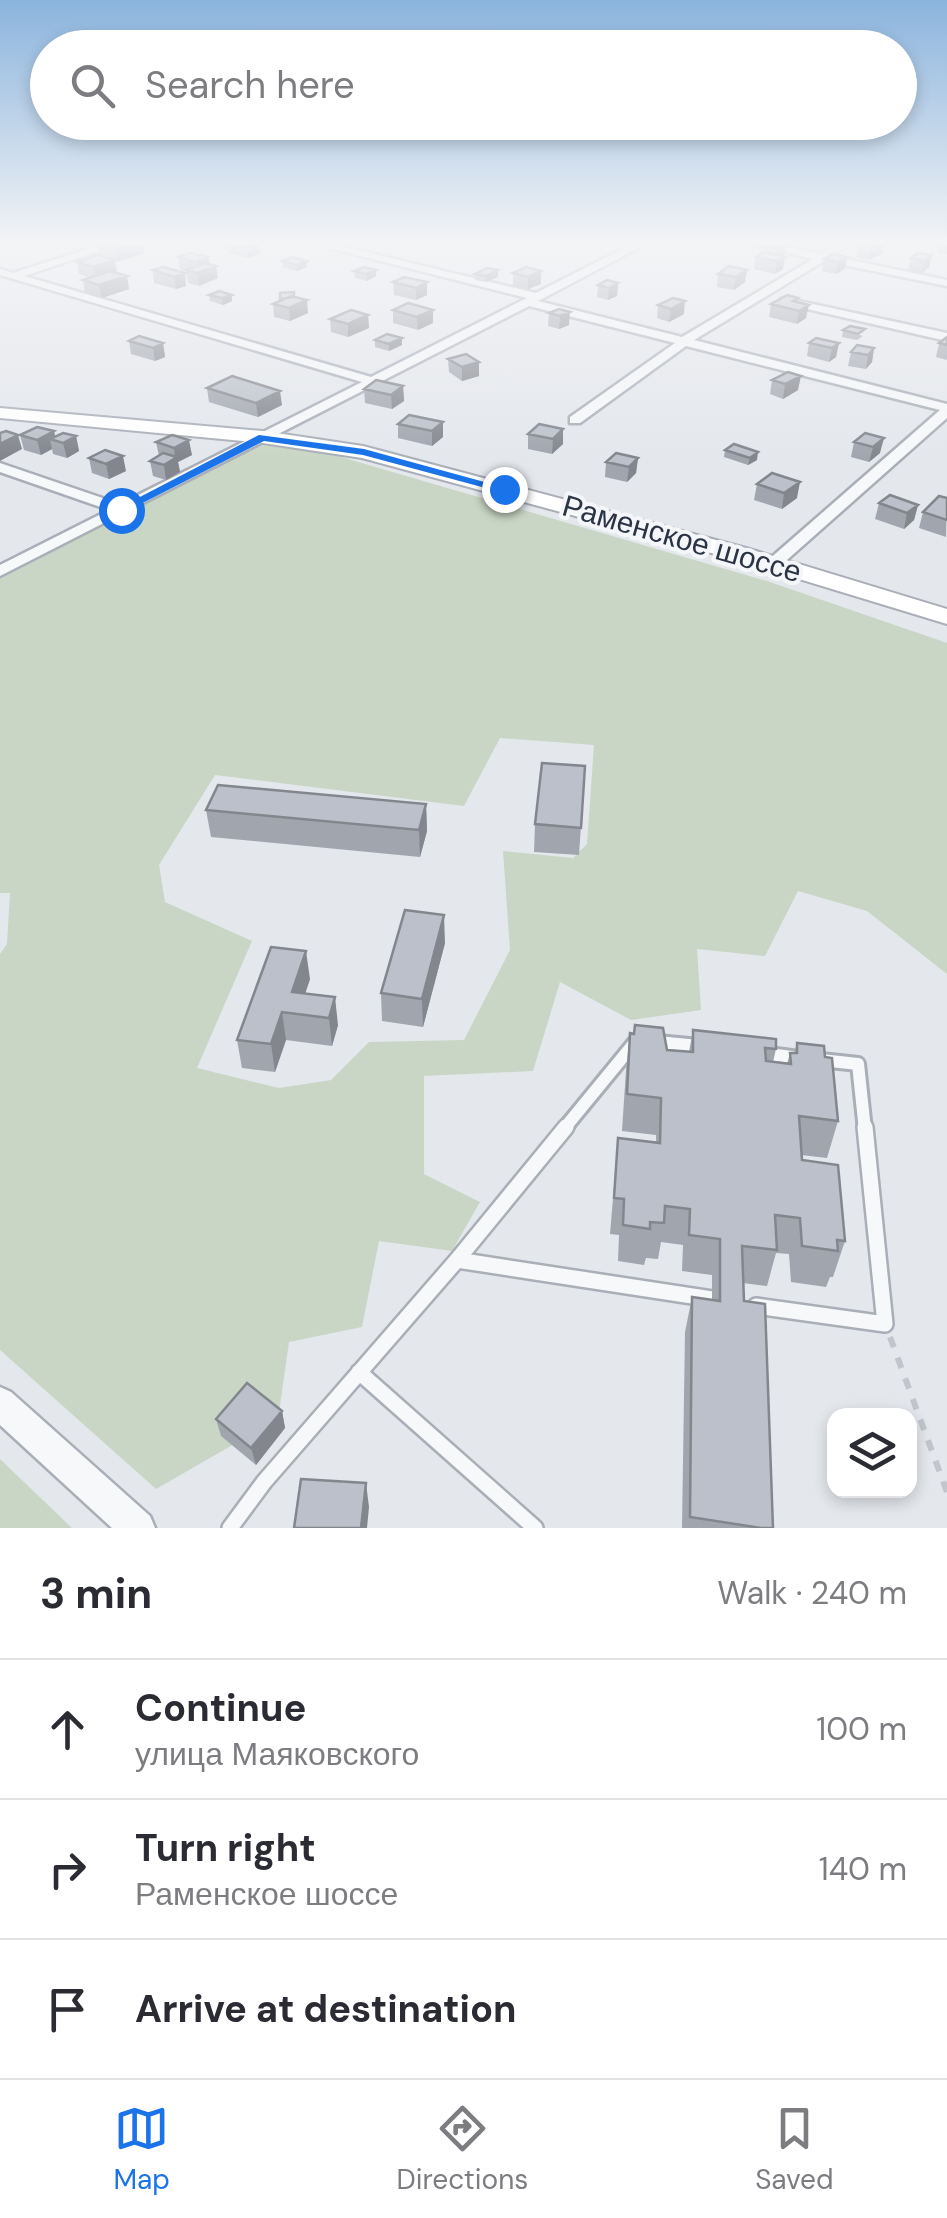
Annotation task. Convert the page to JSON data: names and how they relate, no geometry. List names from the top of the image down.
{
  "streets": {
    "main road": ["Раменское шоссе"]
  },
  "page": {
    "search": "Search here",
    "heading": ["3 min", "Walk · 240 m"],
    "list": [
      ["Continue", "улица Маяковского", "100 m"],
      ["Turn right", "Раменское шоссе", "140 m"],
      "Arrive at destination"
    ],
    "nav": ["Map", "Directions", "Saved"]
  }
}
